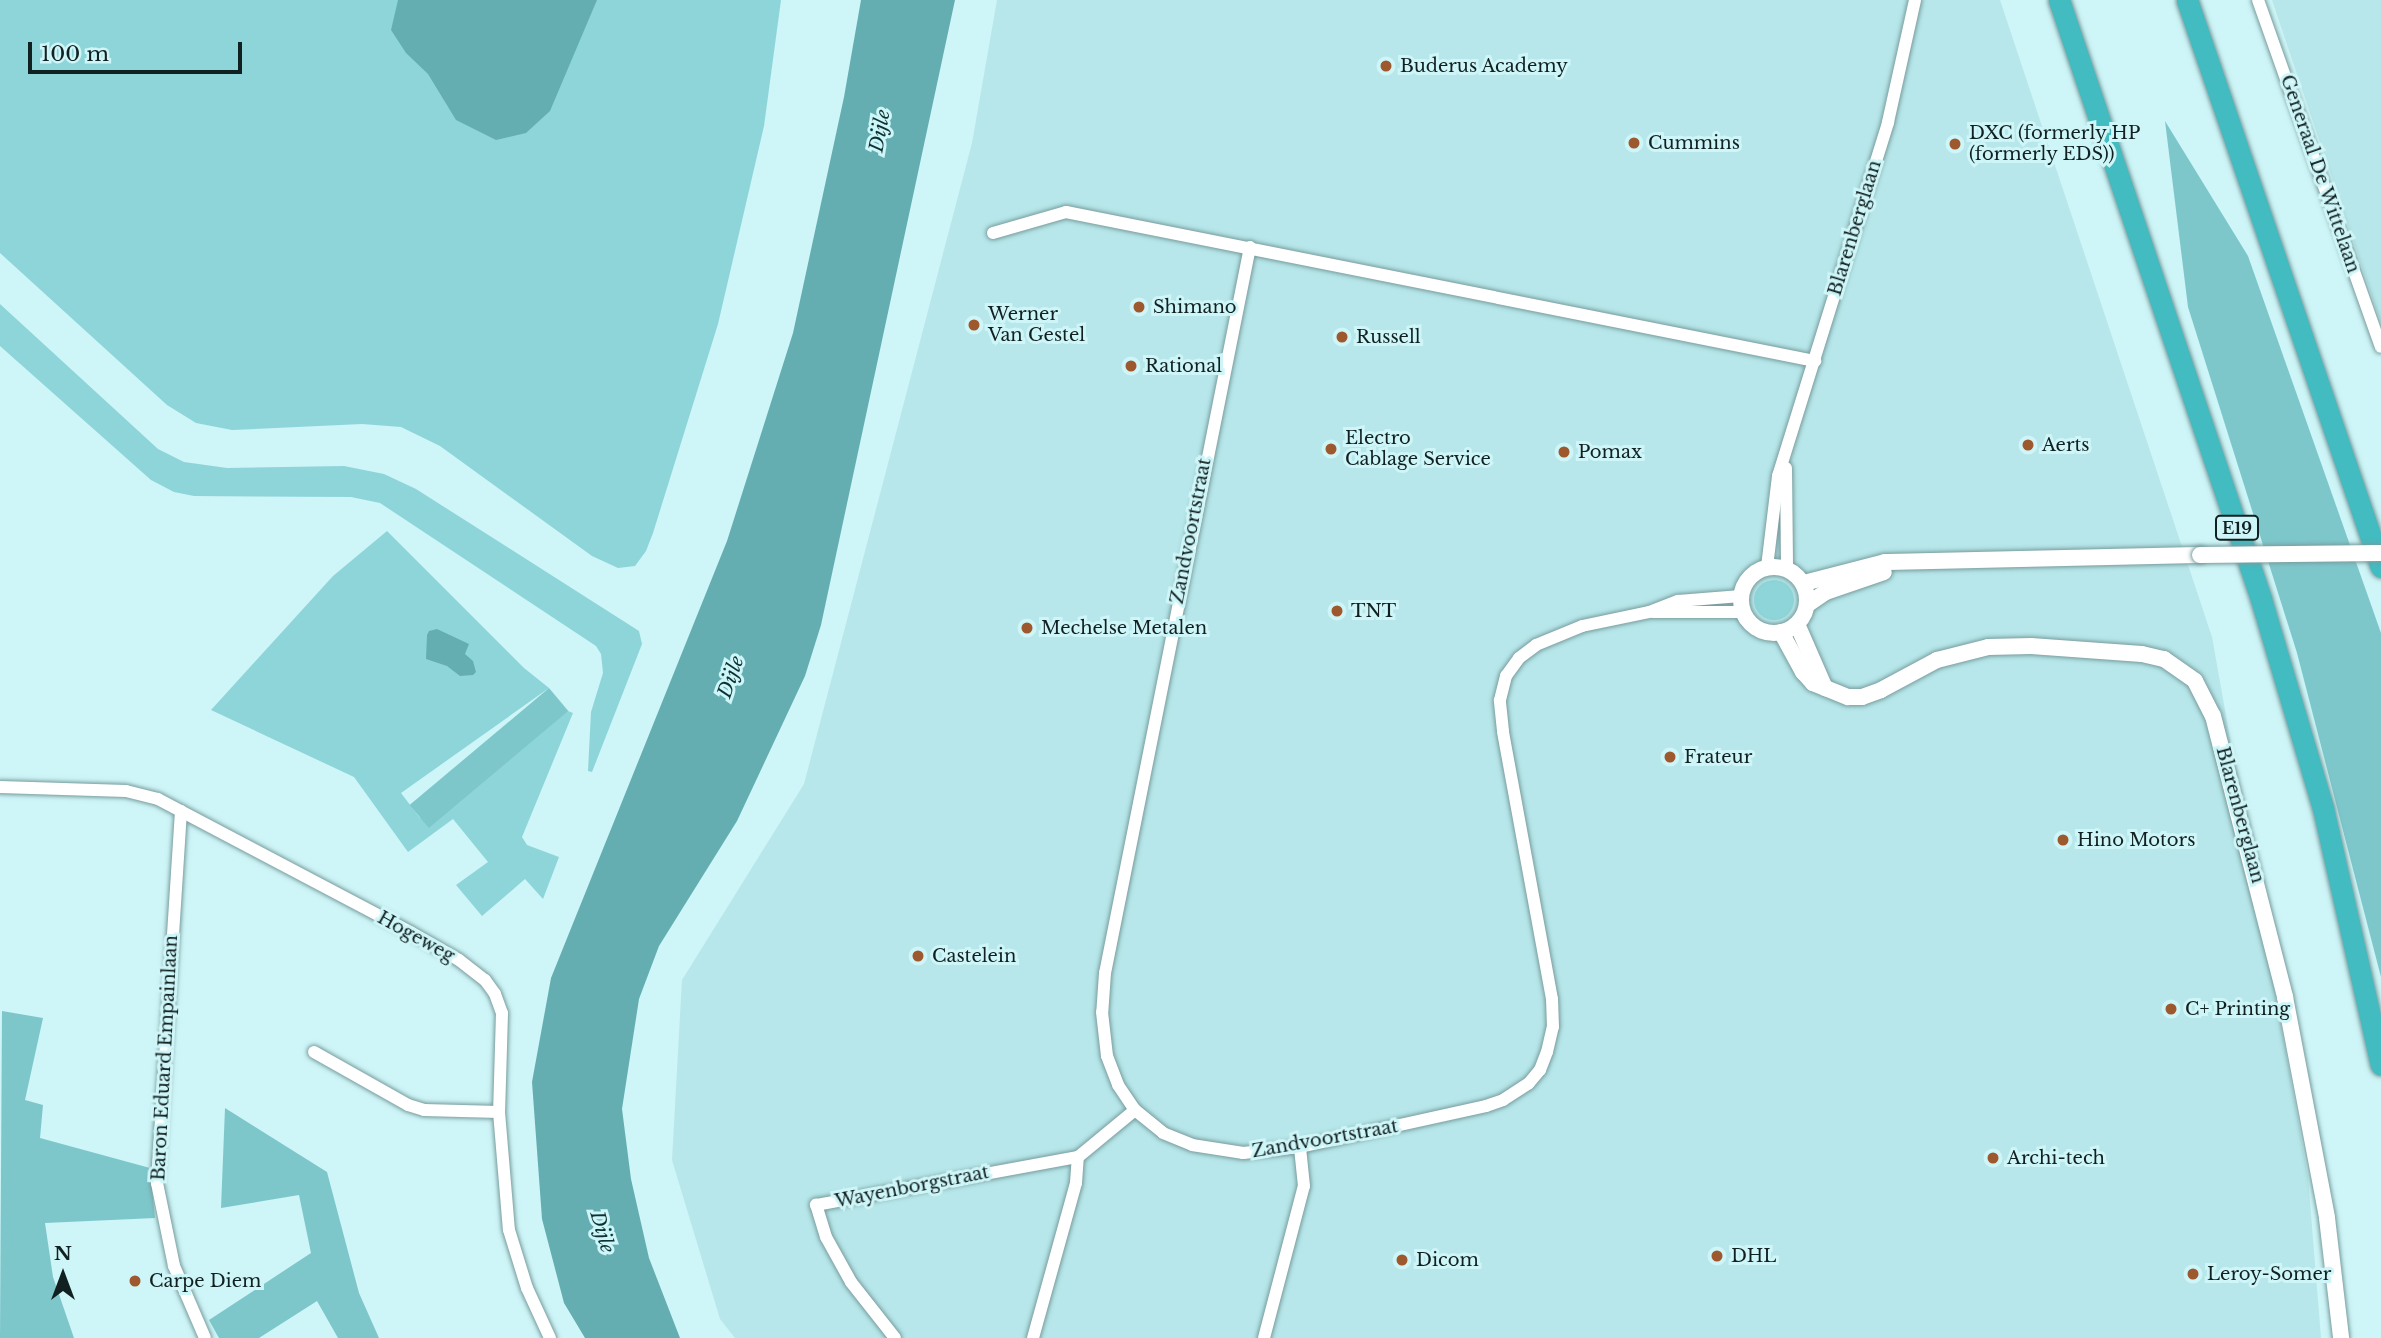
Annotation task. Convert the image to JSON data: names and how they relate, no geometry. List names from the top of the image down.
{
  "streets": {
    "highway": ["E19"],
    "street": [
      "Generaal De Wittelaan",
      "Blarenberglaan",
      "Zandvoortstraat",
      "Hogeweg",
      "Baron Eduard Empainlaan",
      "Wayenborgstraat"
    ]
  },
  "crossings": [
    ["Blarenberglaan", "Zandvoortstraat"],
    ["Zandvoortstraat", "Wayenborgstraat"],
    ["Hogeweg", "Baron Eduard Empainlaan"]
  ],
  "water": ["Dijle"],
  "places": [
    "Buderus Academy",
    "Cummins",
    "DXC (formerly HP (formerly EDS))",
    "Shimano",
    "Werner Van Gestel",
    "Russell",
    "Rational",
    "Aerts",
    "Electro Cablage Service",
    "Pomax",
    "TNT",
    "Mechelse Metalen",
    "Frateur",
    "Hino Motors",
    "Castelein",
    "C+ Printing",
    "Archi-tech",
    "DHL",
    "Dicom",
    "Leroy-Somer",
    "Carpe Diem"
  ],
  "scale_bar": "100 m",
  "north": "top"
}
